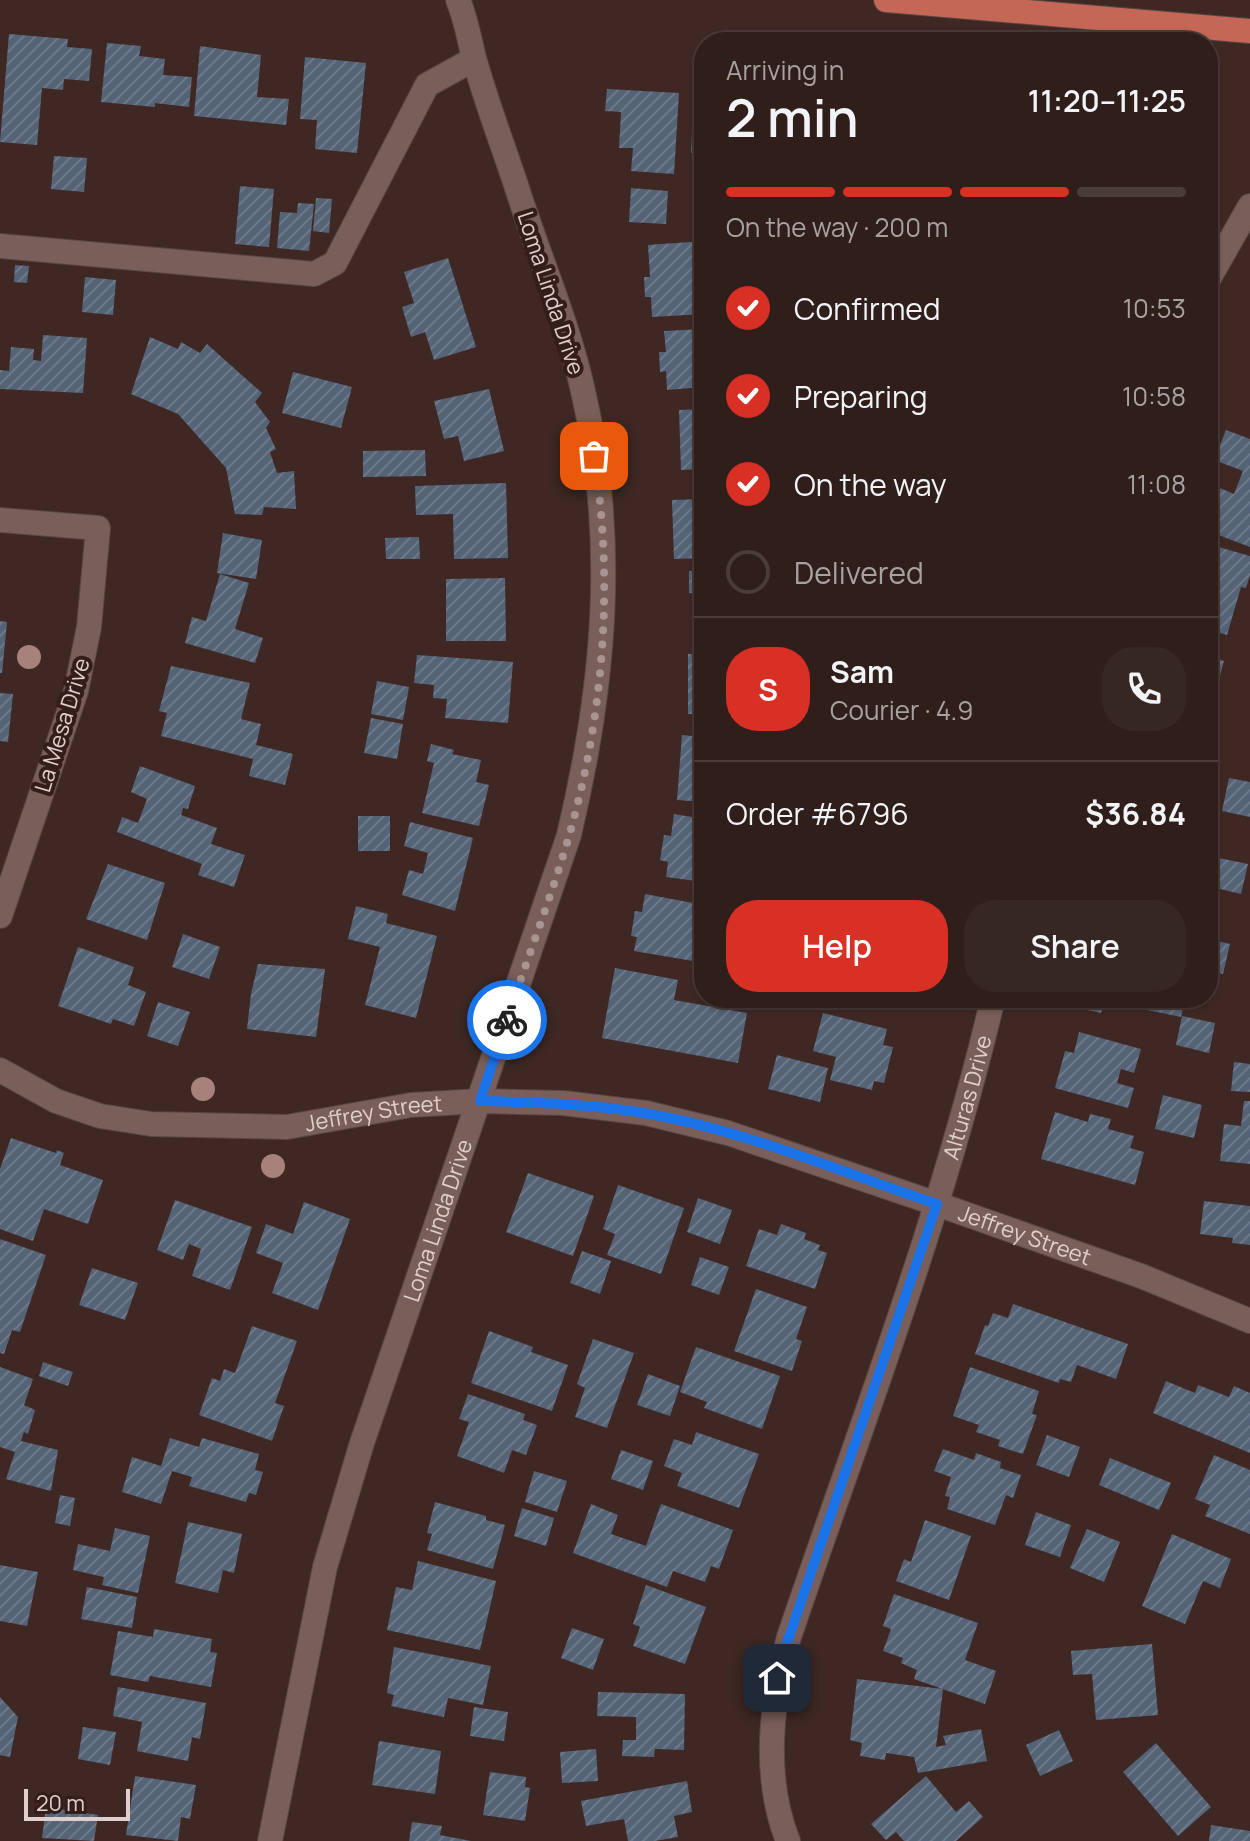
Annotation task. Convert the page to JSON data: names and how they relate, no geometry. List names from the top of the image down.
{
  "streets": {
    "street": [
      "Loma Linda Drive",
      "La Mesa Drive",
      "Alturas Drive",
      "Jeffrey Street"
    ]
  },
  "crossings": [
    ["Loma Linda Drive", "Jeffrey Street"],
    ["Alturas Drive", "Jeffrey Street"]
  ],
  "scale_bar": "20 m",
  "page": {
    "heading": ["2 min", "Arriving in", "11:20–11:25"],
    "panel": [
      "Sam",
      "Courier · 4.9",
      "Order #6796",
      "$36.84"
    ],
    "bar": "On the way · 200 m",
    "list": [
      ["Confirmed", "10:53"],
      ["Preparing", "10:58"],
      ["On the way", "11:08"],
      "Delivered"
    ],
    "round": "S",
    "buttons": ["Help", "Share"],
    "scale": "20 m"
  }
}
